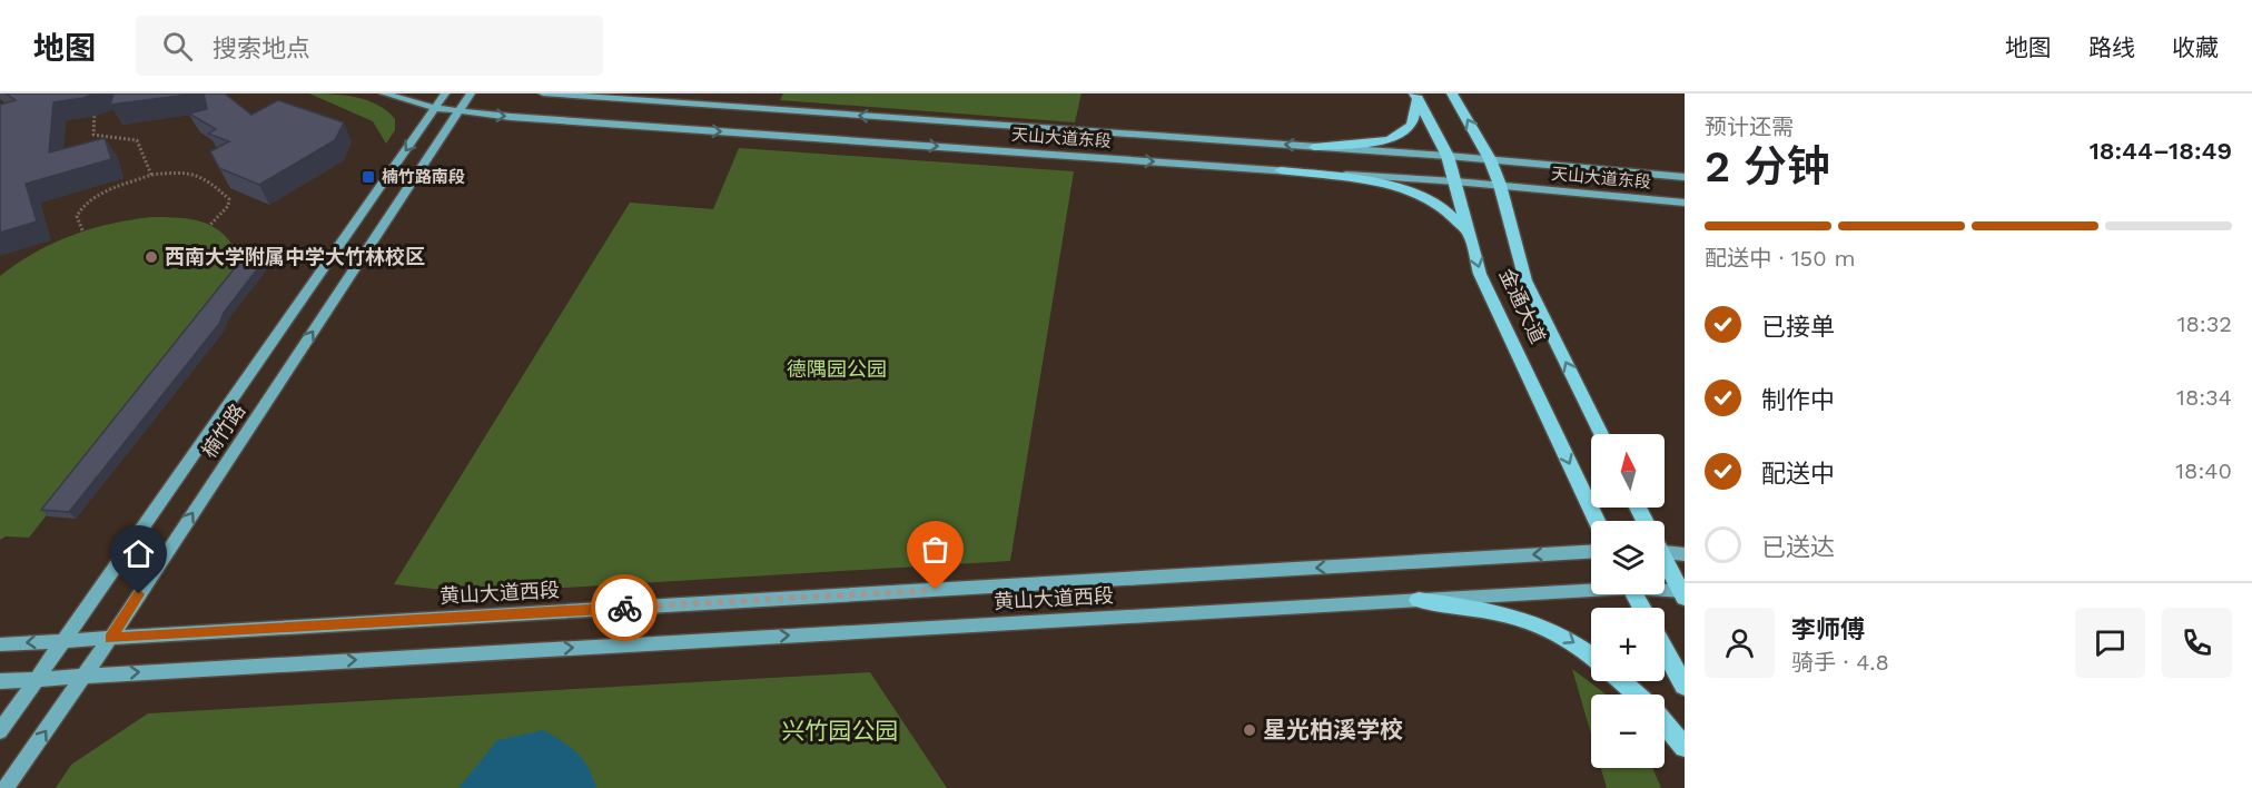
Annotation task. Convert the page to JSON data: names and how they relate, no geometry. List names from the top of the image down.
{
  "streets": {
    "main road": [
      "天山大道东段",
      "金通大道",
      "楠竹路",
      "黄山大道西段"
    ]
  },
  "crossings": [
    ["天山大道东段", "金通大道"],
    ["天山大道东段", "楠竹路"],
    ["楠竹路", "黄山大道西段"]
  ],
  "parks": ["德隅园公园", "兴竹园公园"],
  "places": {
    "transit": ["楠竹路南段"],
    "other": ["西南大学附属中学大竹林校区", "星光柏溪学校"]
  },
  "north": "top",
  "page": {
    "header": "地图",
    "search": "搜索地点",
    "nav": ["地图", "路线", "收藏"],
    "heading": ["2 分钟", "预计还需", "18:44–18:49"],
    "panel": ["李师傅", "骑手 · 4.8"],
    "bar": "配送中 · 150 m",
    "list": [
      ["已接单", "18:32"],
      ["制作中", "18:34"],
      ["配送中", "18:40"],
      "已送达"
    ],
    "map_buttons": ["+", "−"]
  }
}
